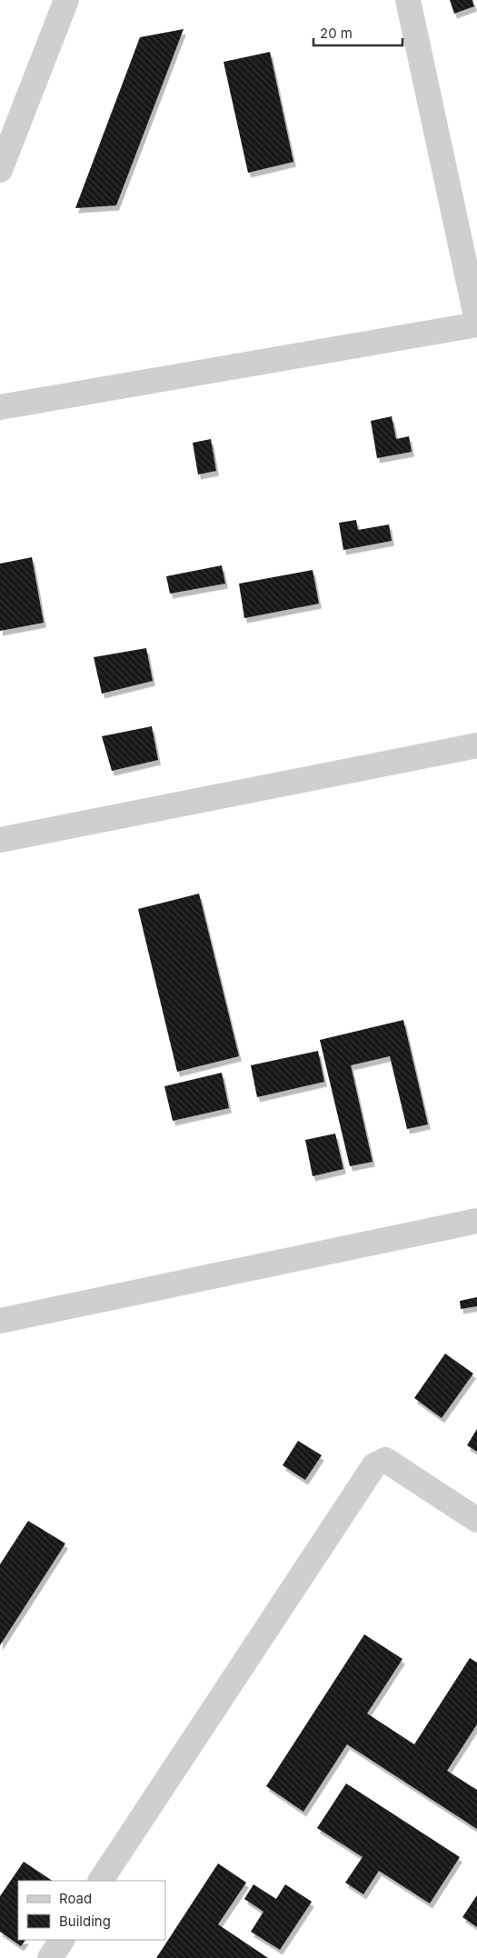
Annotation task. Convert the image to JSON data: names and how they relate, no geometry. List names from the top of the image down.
{
  "legend": ["Road", "Building"],
  "scale_bar": "20 m"
}
